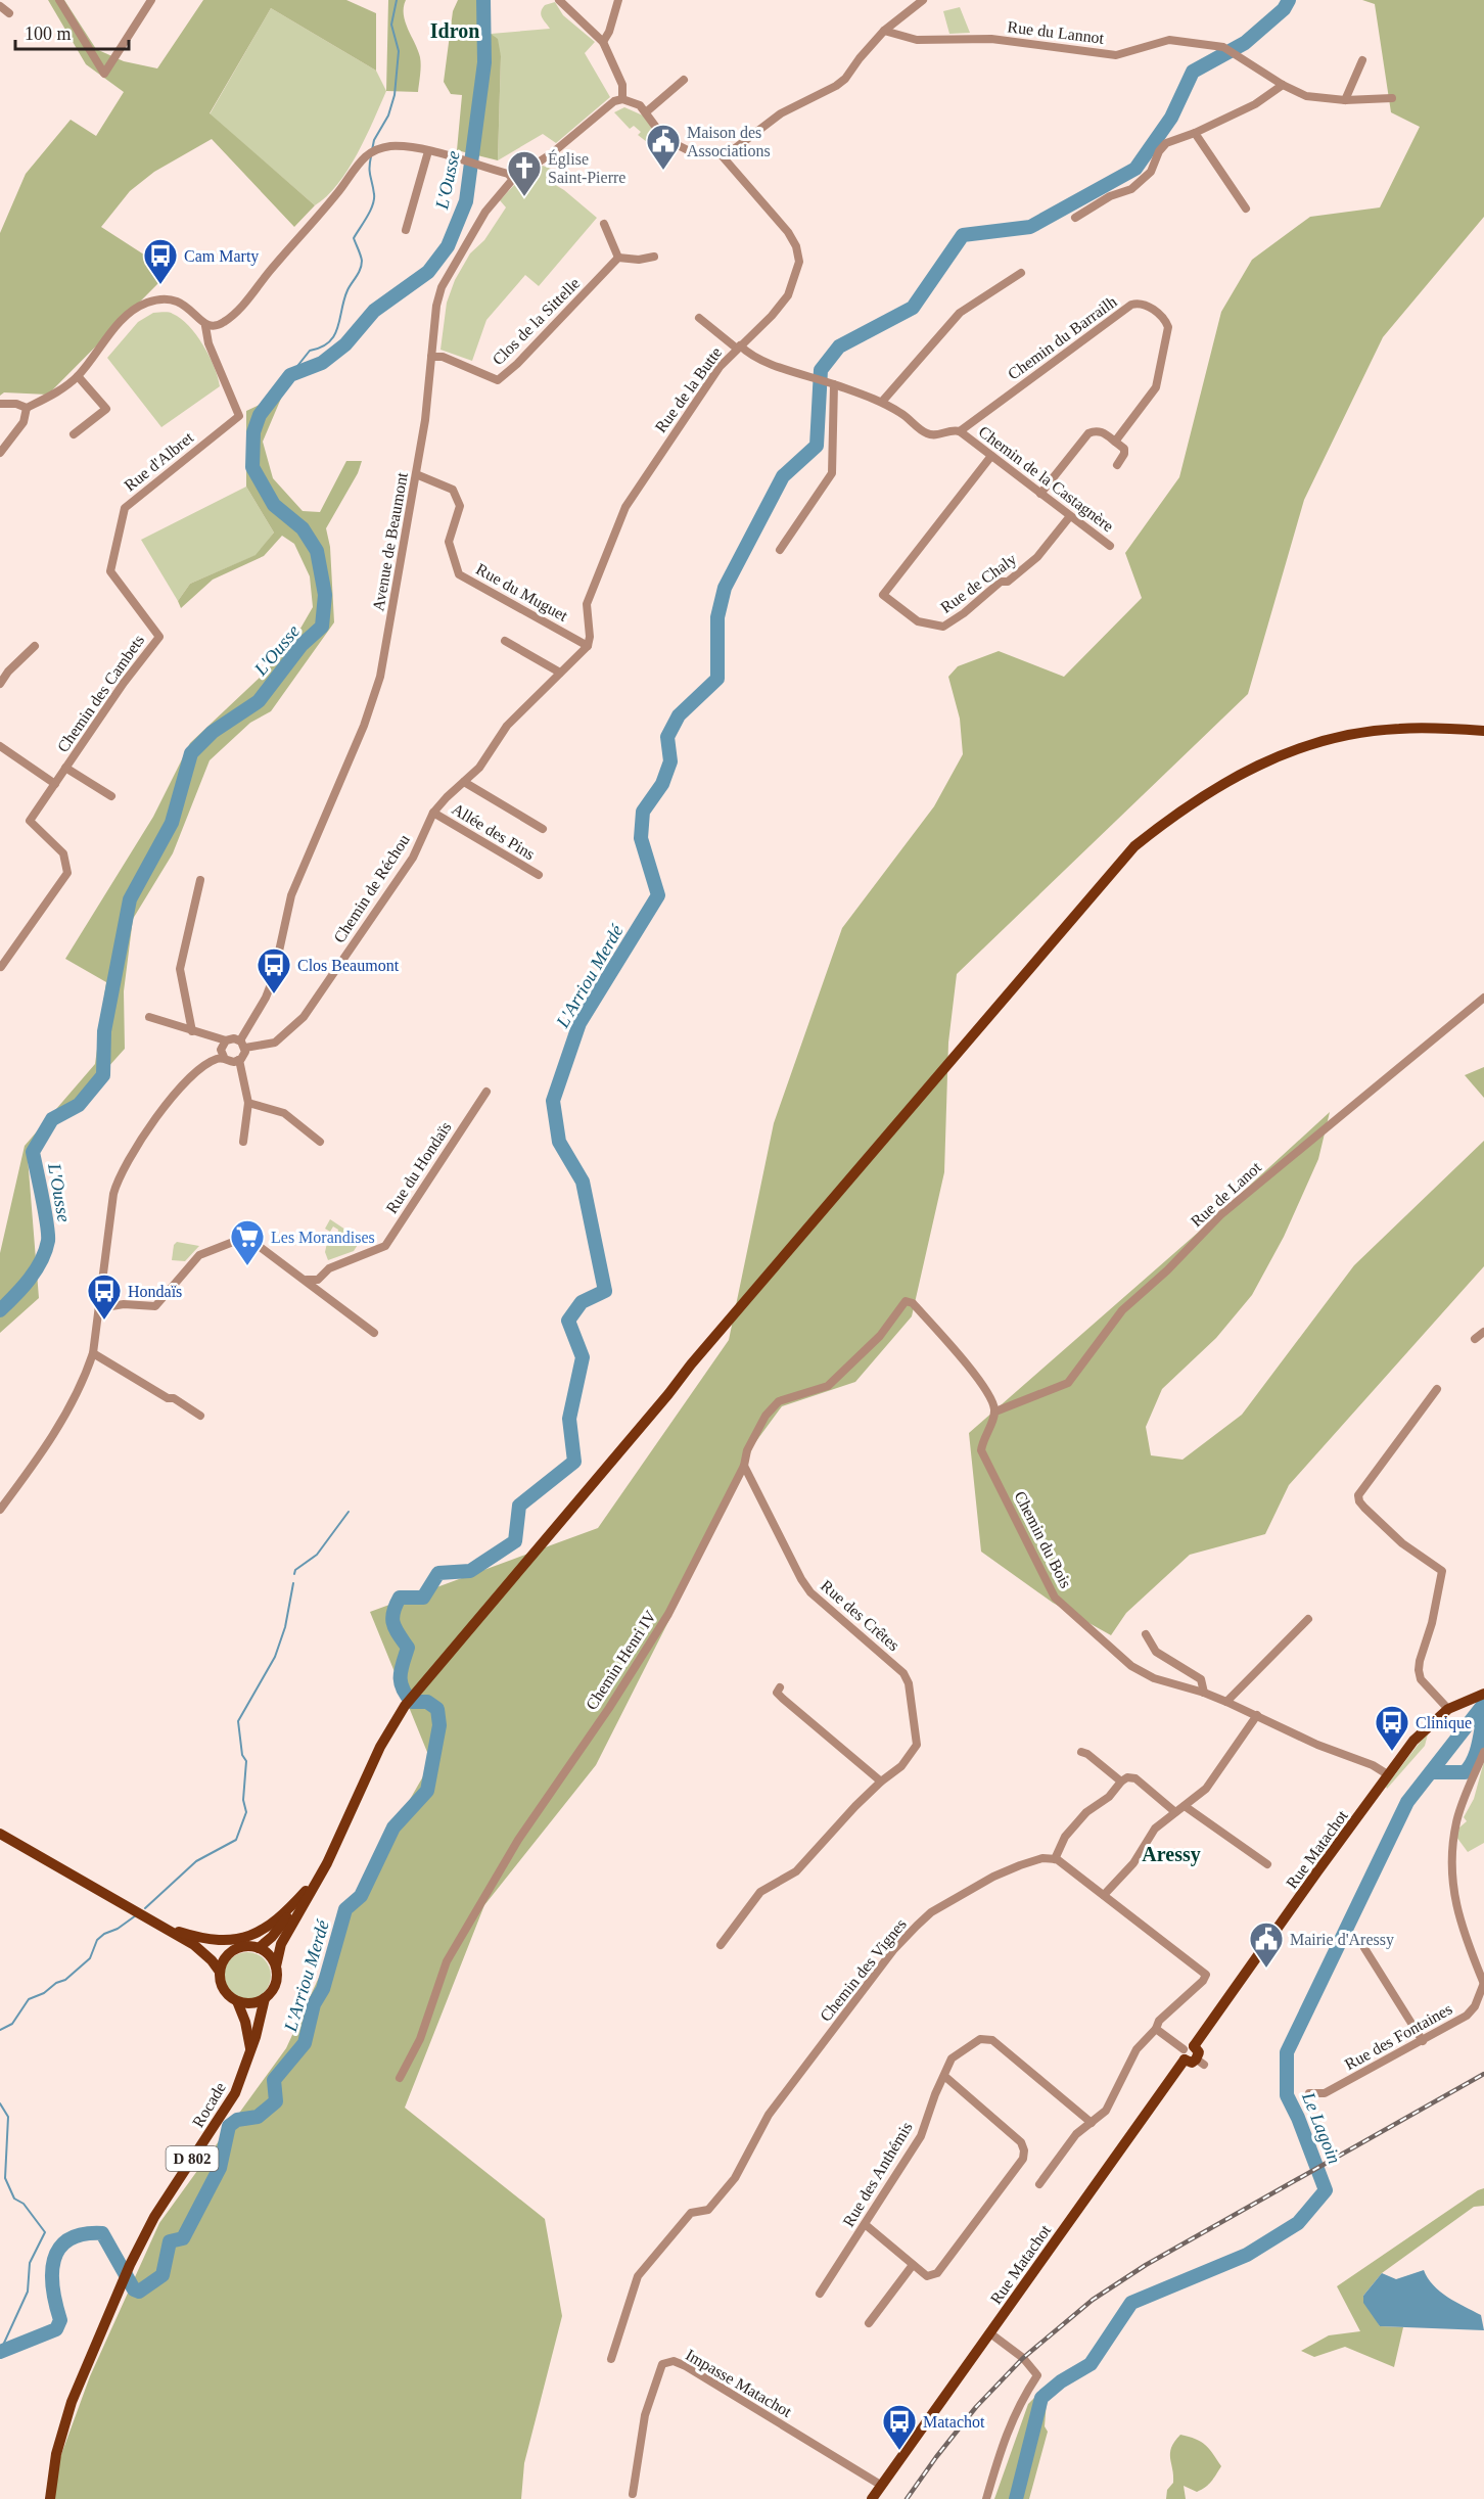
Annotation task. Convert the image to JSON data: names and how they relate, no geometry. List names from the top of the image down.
{
  "streets": {
    "main road": ["Rue Matachot", "Rocade", "D 802"],
    "street": [
      "Rue du Lannot",
      "Clos de la Sittelle",
      "Chemin du Barrailh",
      "Rue de la Butte",
      "Rue d'Albret",
      "Chemin de la Castagnère",
      "Avenue de Beaumont",
      "Rue de Chaly",
      "Rue du Muguet",
      "Chemin des Cambets",
      "Allée des Pins",
      "Chemin de Réchou",
      "Rue du Hondaïs",
      "Rue de Lanot",
      "Chemin du Bois",
      "Rue des Crêtes",
      "Chemin Henri IV",
      "Chemin des Vignes",
      "Rue des Fontaines",
      "Rue des Anthémis",
      "Impasse Matachot"
    ]
  },
  "crossings": [
    ["Clos de la Sittelle", "Avenue de Beaumont"],
    ["Chemin du Barrailh", "Chemin de la Castagnère"],
    ["Rue de la Butte", "Chemin de la Castagnère"],
    ["Rue de la Butte", "Rue du Muguet"],
    ["Rue de la Butte", "Chemin de Réchou"],
    ["Rue d'Albret", "Chemin des Cambets"],
    ["Chemin de la Castagnère", "Rue de Chaly"],
    ["Avenue de Beaumont", "Rue du Muguet"],
    ["Avenue de Beaumont", "Chemin de Réchou"],
    ["Rue du Muguet", "Chemin de Réchou"],
    ["Allée des Pins", "Chemin de Réchou"],
    ["Rue de Lanot", "Chemin du Bois"],
    ["Rue de Lanot", "Chemin Henri IV"],
    ["Chemin du Bois", "Chemin Henri IV"],
    ["Chemin du Bois", "Rue Matachot"],
    ["Rue des Crêtes", "Chemin Henri IV"],
    ["Rue Matachot", "Impasse Matachot"],
    ["Rocade", "D 802"]
  ],
  "districts": ["Idron", "Aressy"],
  "water": ["L'Ousse", "L'Arriou Merdé", "Le Lagoin"],
  "places": {
    "public building": ["Maison des Associations", "Mairie d'Aressy"],
    "church": ["Église Saint-Pierre"],
    "bus stop": [
      "Cam Marty",
      "Clos Beaumont",
      "Hondaïs",
      "Clinique",
      "Matachot"
    ],
    "supermarket": ["Les Morandises"]
  },
  "scale_bar": "100 m"
}
